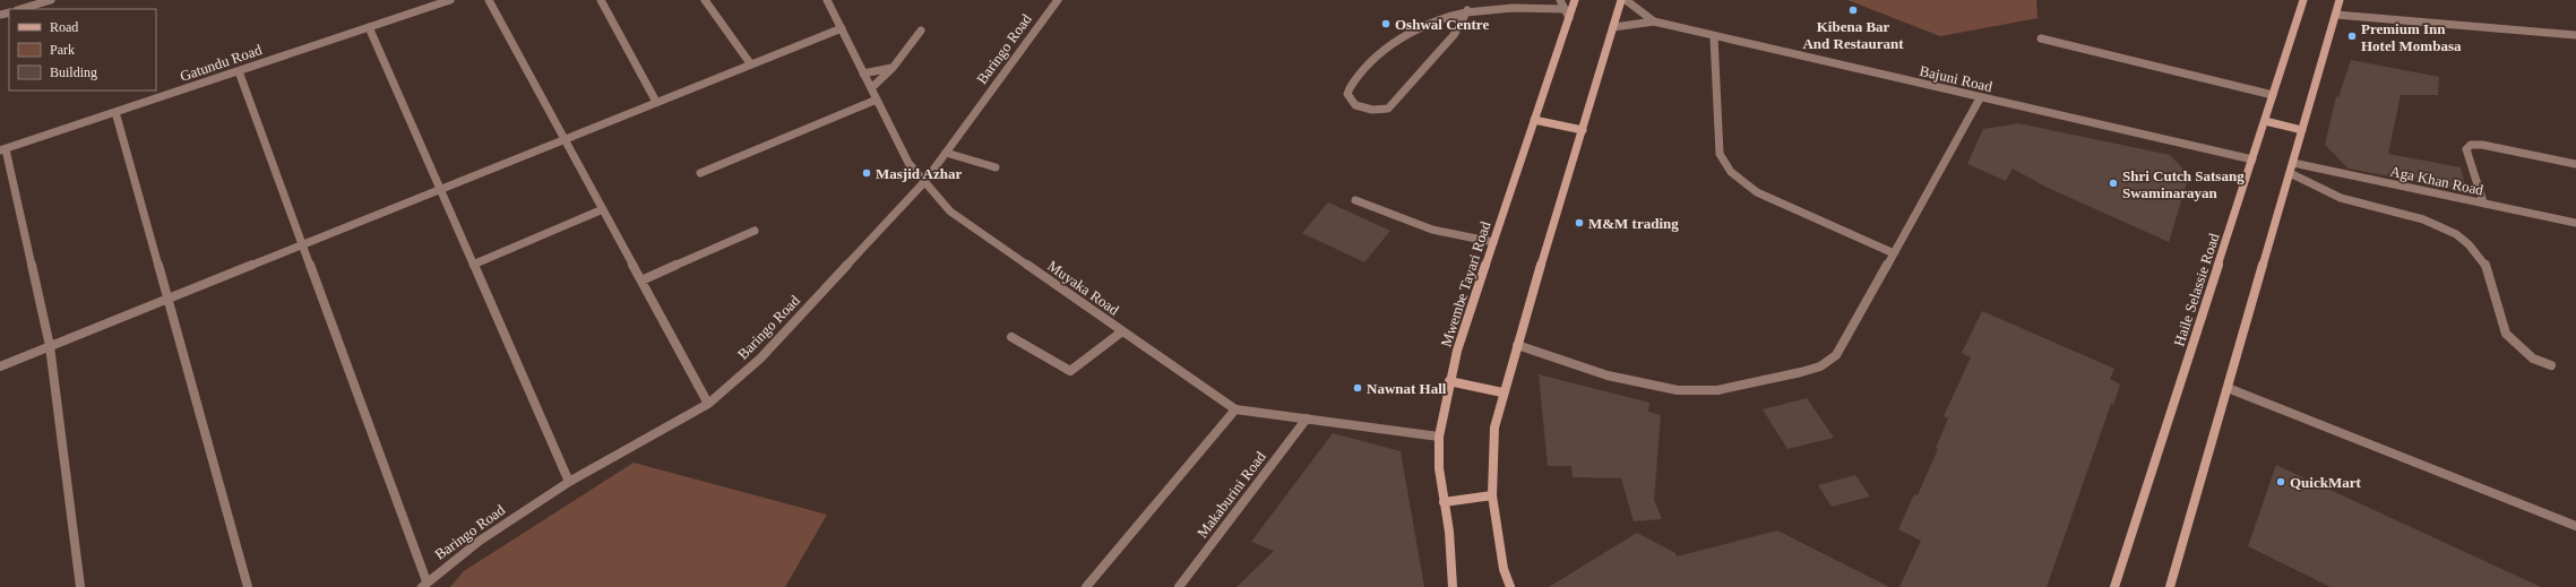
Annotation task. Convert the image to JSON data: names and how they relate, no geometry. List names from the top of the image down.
{
  "streets": {
    "street": [
      "Baringo Road",
      "Gatundu Road",
      "Bajuni Road",
      "Aga Khan Road",
      "Mwembe Tayari Road",
      "Muyaka Road",
      "Haile Selassie Road",
      "Makaburini Road"
    ]
  },
  "crossings": [
    ["Baringo Road", "Muyaka Road"],
    ["Bajuni Road", "Haile Selassie Road"],
    ["Mwembe Tayari Road", "Muyaka Road"],
    ["Muyaka Road", "Makaburini Road"]
  ],
  "places": [
    "Kibena Bar And Restaurant",
    "Oshwal Centre",
    "Premium Inn Hotel Mombasa",
    "Masjid Azhar",
    "Shri Cutch Satsang Swaminarayan",
    "M&M trading",
    "Nawnat Hall",
    "QuickMart"
  ],
  "legend": ["Road", "Park", "Building"]
}
